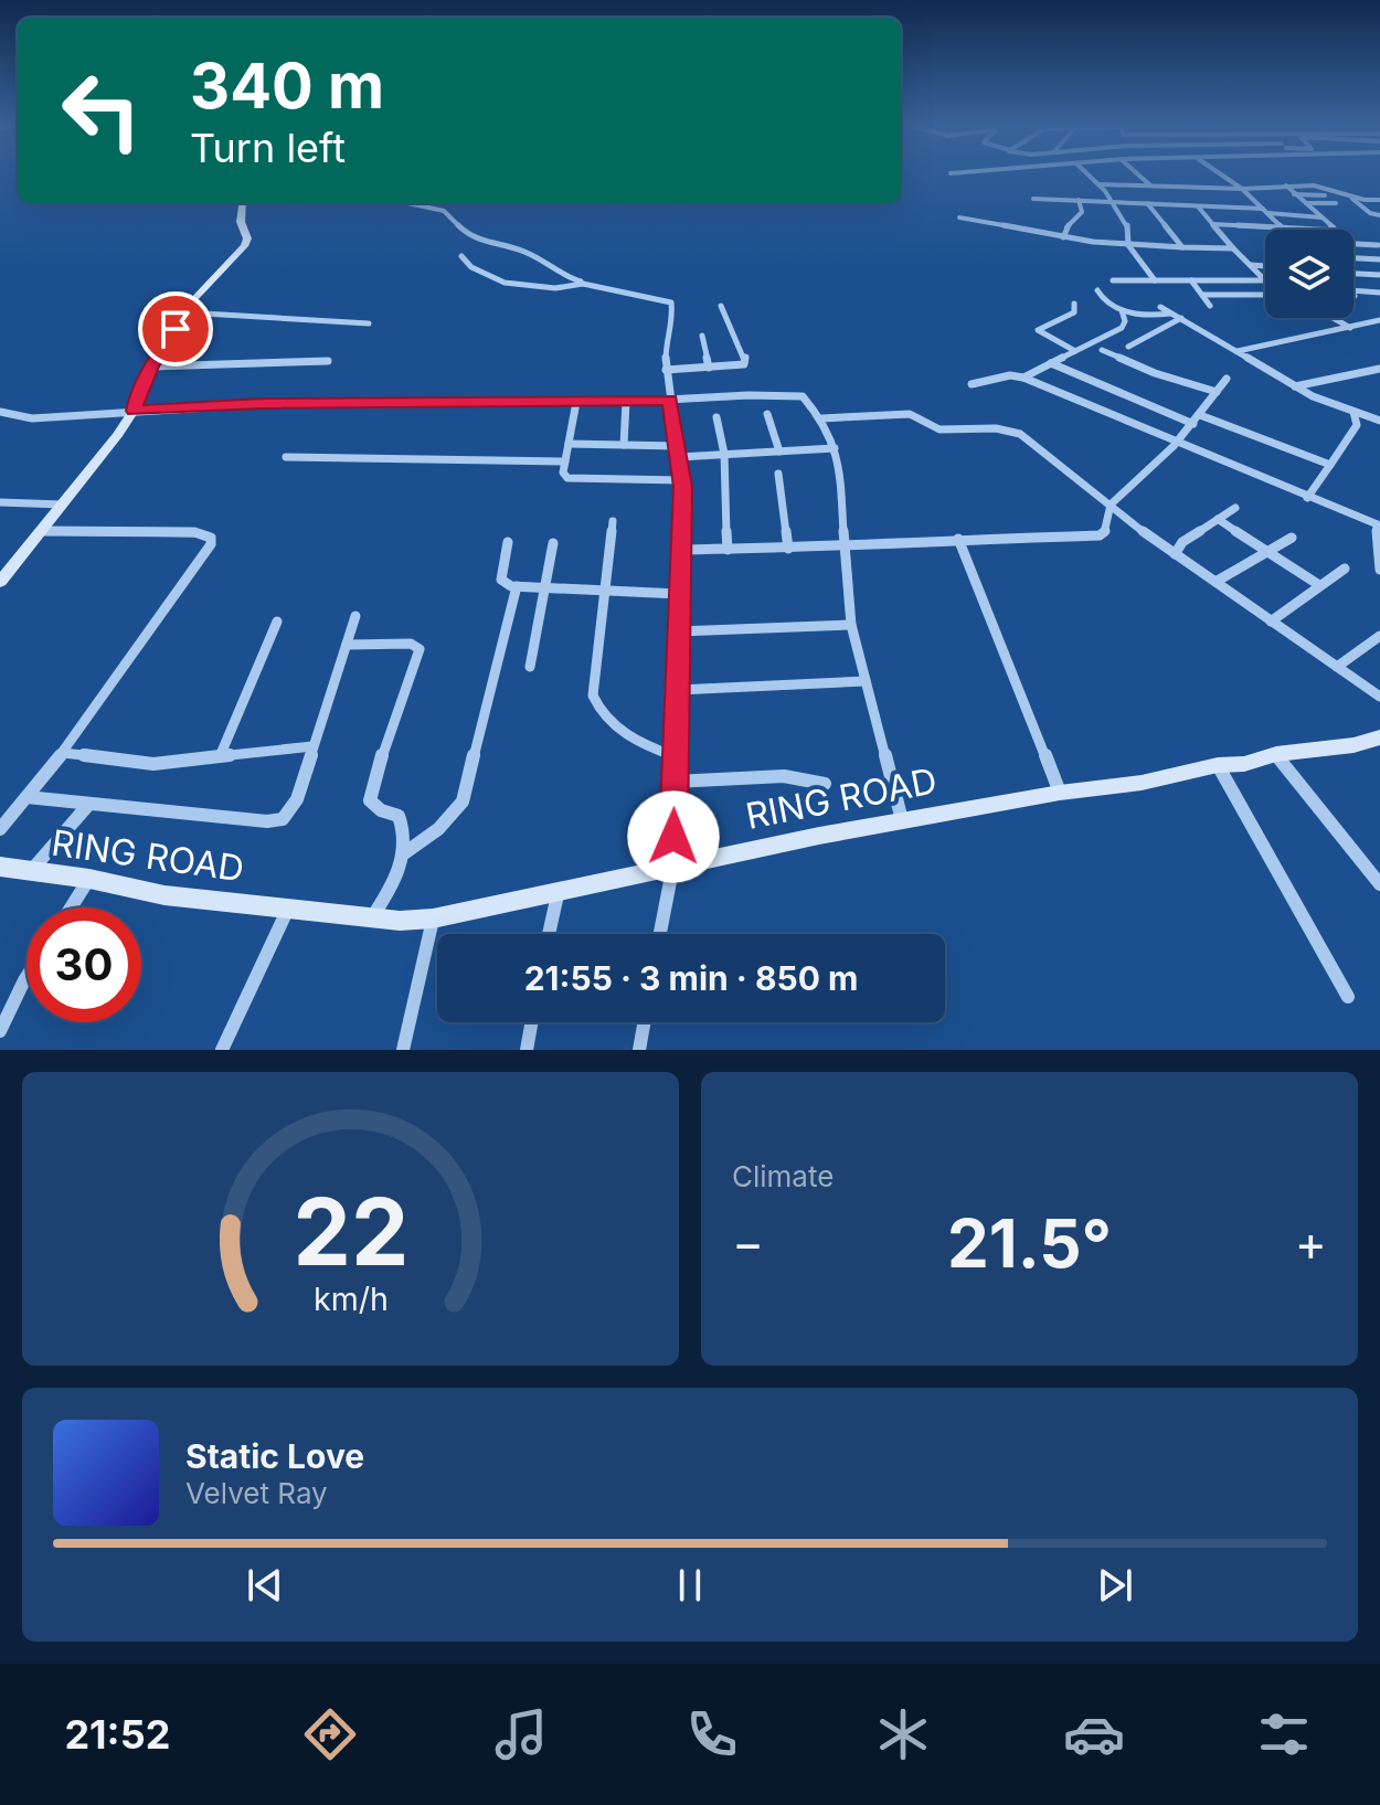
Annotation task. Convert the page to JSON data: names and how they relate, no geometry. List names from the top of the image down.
{
  "streets": {
    "main road": ["RING ROAD"]
  },
  "page": {
    "turn": ["340 m", "Turn left"],
    "limit": "30",
    "trip": "21:55 · 3 min · 850 m",
    "tile": "Climate",
    "heat": ["−", "21.5°", "+"],
    "song": ["Static Love", "Velvet Ray"],
    "tabs": "21:52",
    "gauge": ["22", "km/h"]
  }
}
